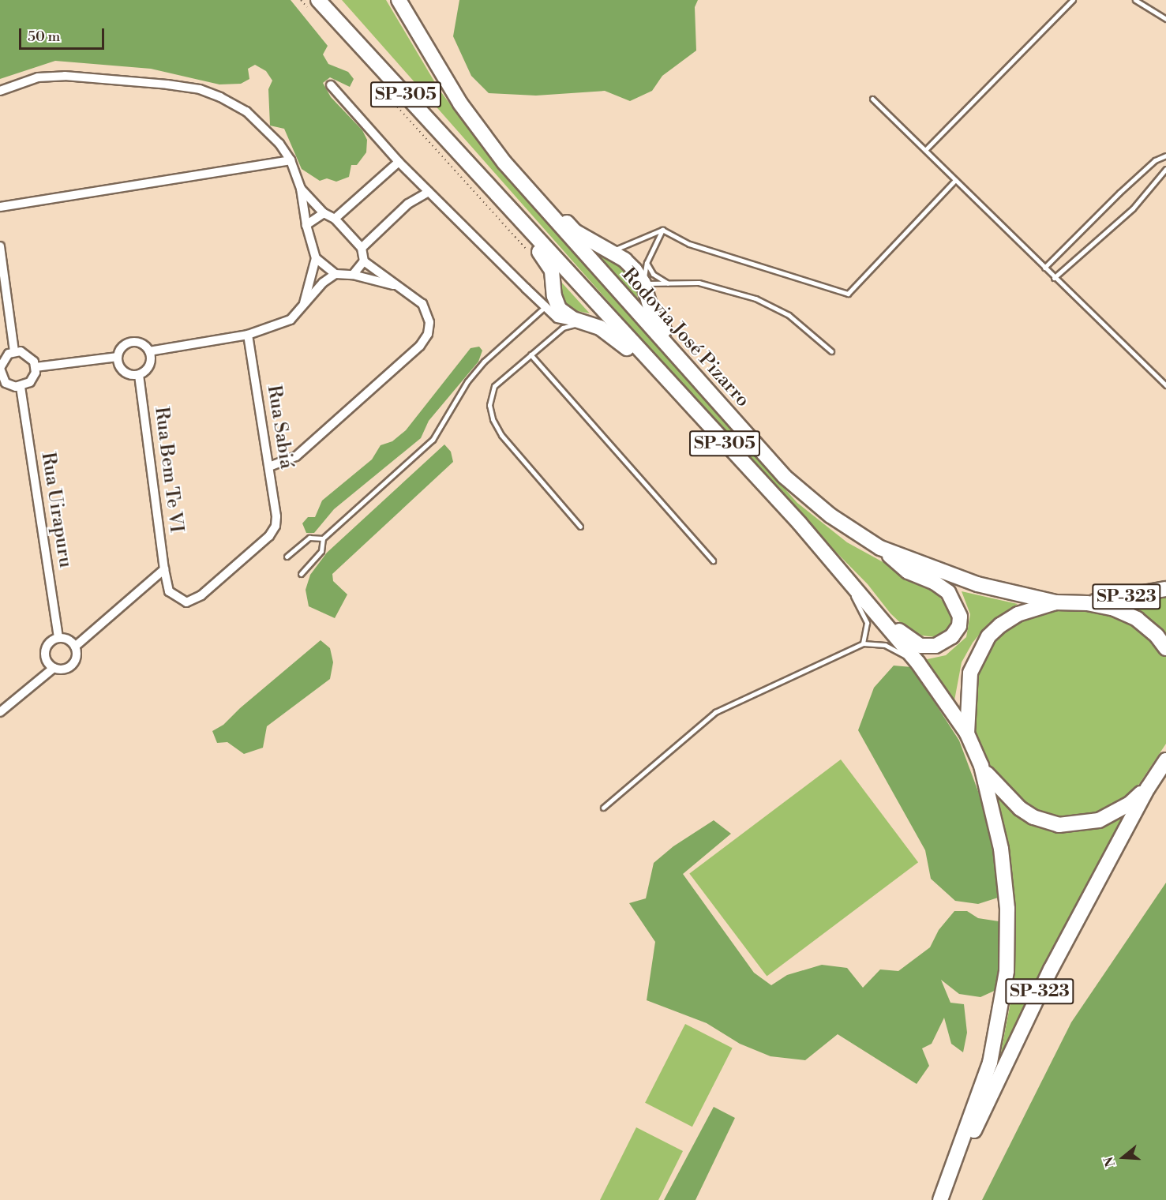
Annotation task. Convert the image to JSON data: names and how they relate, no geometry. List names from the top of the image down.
{
  "streets": {
    "main road": ["SP-305", "Rodovia José Pizarro", "SP-323"],
    "street": ["Rua Sabiá", "Rua Bem Te VI", "Rua Uirapuru"]
  },
  "crossings": [
    ["SP-305", "SP-323"],
    ["Rodovia José Pizarro", "SP-323"],
    ["Rua Sabiá", "Rua Bem Te VI"]
  ],
  "scale_bar": "50 m",
  "north": "left"
}
